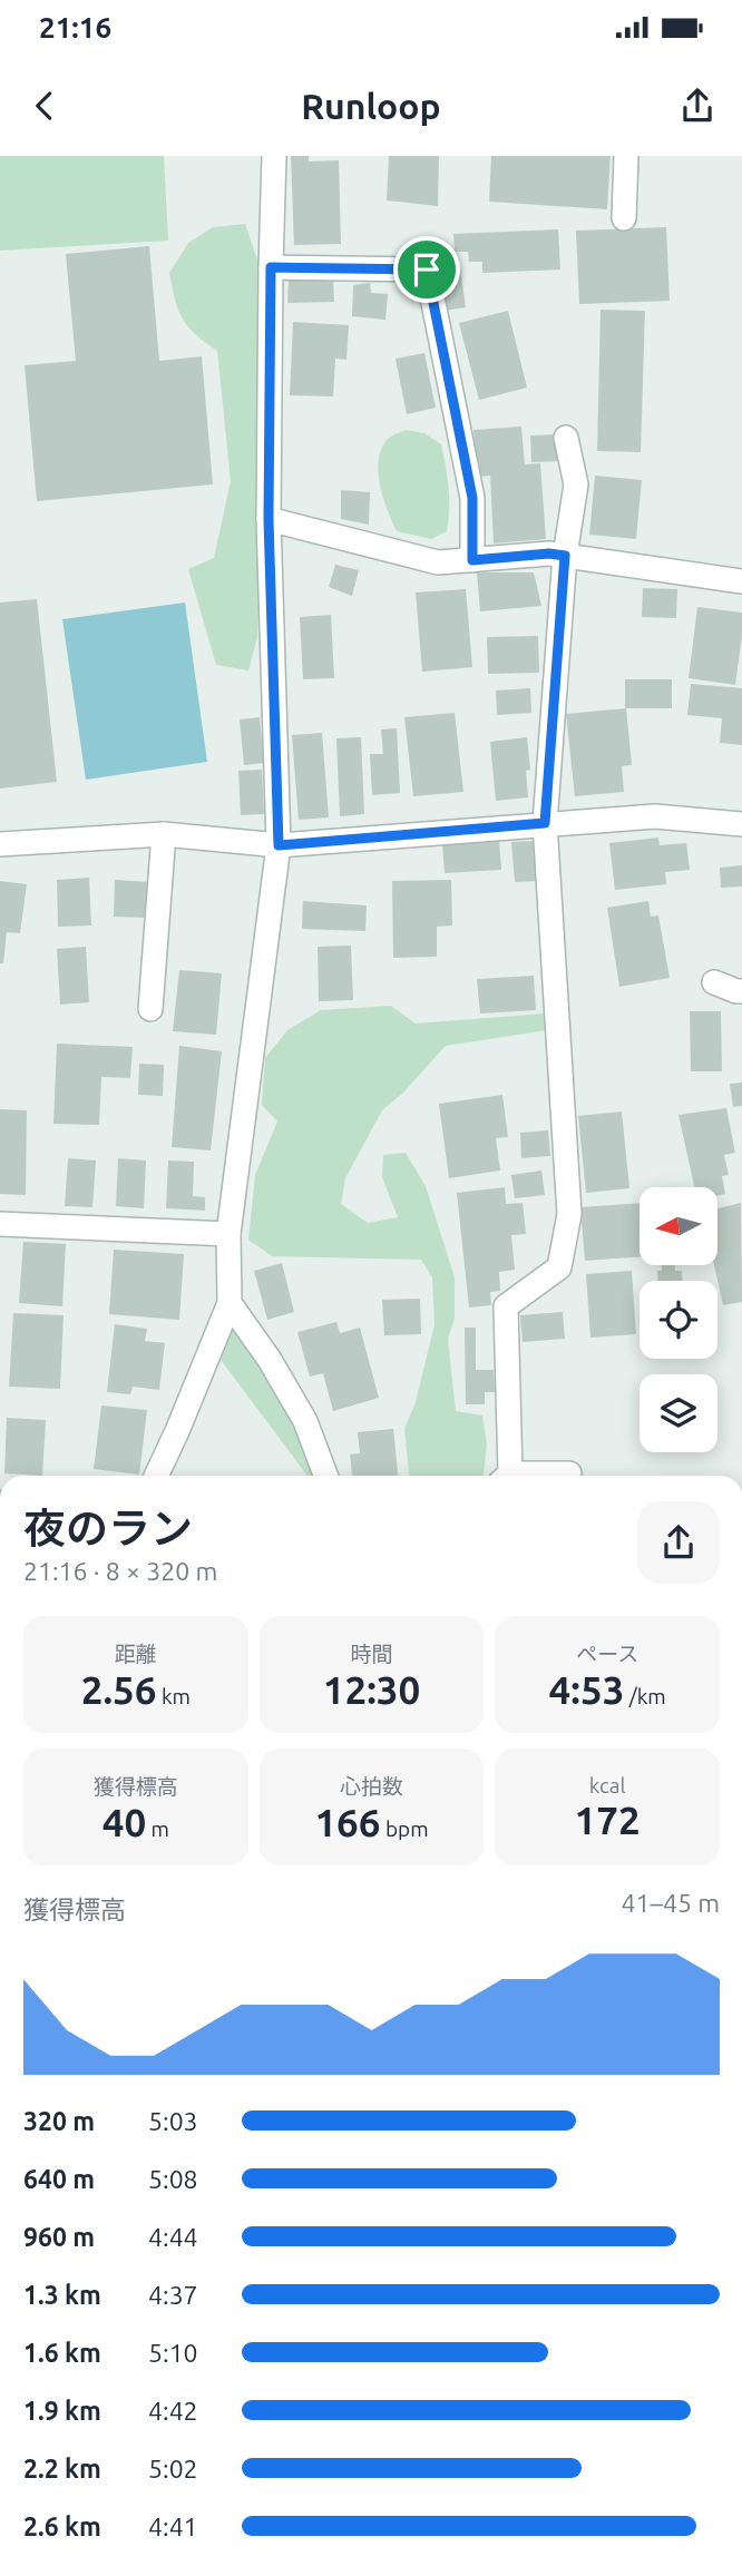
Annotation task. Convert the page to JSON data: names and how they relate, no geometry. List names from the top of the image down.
{
  "north": "left",
  "page": {
    "status": "21:16",
    "header": "Runloop",
    "heading": ["夜のラン", "21:16 · 8 × 320 m"],
    "stats": [
      ["距離", "2.56 km"],
      ["時間", "12:30"],
      ["ペース", "4:53 /km"],
      ["獲得標高", "40 m"],
      ["心拍数", "166 bpm"],
      ["kcal", "172"]
    ],
    "chart": ["獲得標高", "41–45 m"],
    "list": [
      {
        "name": "320 m",
        "note": "5:03"
      },
      {
        "name": "640 m",
        "note": "5:08"
      },
      {
        "name": "960 m",
        "note": "4:44"
      },
      {
        "name": "1.3 km",
        "note": "4:37"
      },
      {
        "name": "1.6 km",
        "note": "5:10"
      },
      {
        "name": "1.9 km",
        "note": "4:42"
      },
      {
        "name": "2.2 km",
        "note": "5:02"
      },
      {
        "name": "2.6 km",
        "note": "4:41"
      }
    ]
  }
}
